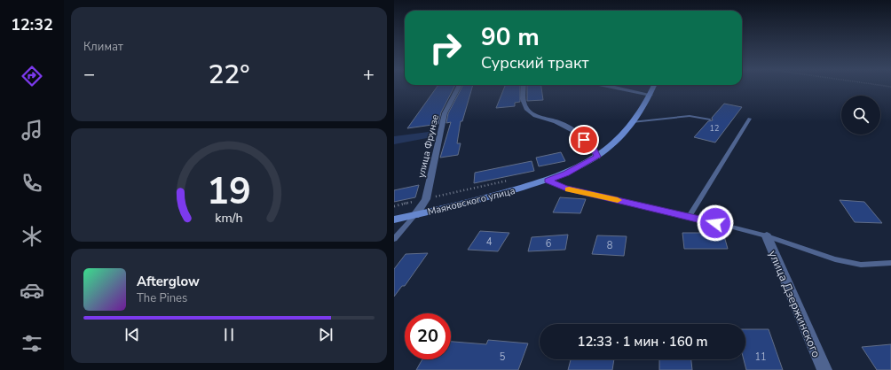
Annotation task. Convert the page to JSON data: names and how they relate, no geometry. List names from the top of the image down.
{
  "streets": {
    "street": ["улица Фрунзе", "Маяковского улица", "улица Дзержинского"]
  },
  "crossings": [
    ["улица Фрунзе", "Маяковского улица"]
  ],
  "house_numbers": [
    "12",
    "4",
    "6",
    "8",
    "5",
    "11"
  ],
  "page": {
    "tabs": "12:32",
    "tile": "Климат",
    "turn": ["90 m", "Сурский тракт"],
    "heat": ["−", "22°", "+"],
    "song": ["Afterglow", "The Pines"],
    "limit": "20",
    "trip": "12:33 · 1 мин · 160 m",
    "gauge": ["19", "km/h"]
  }
}
